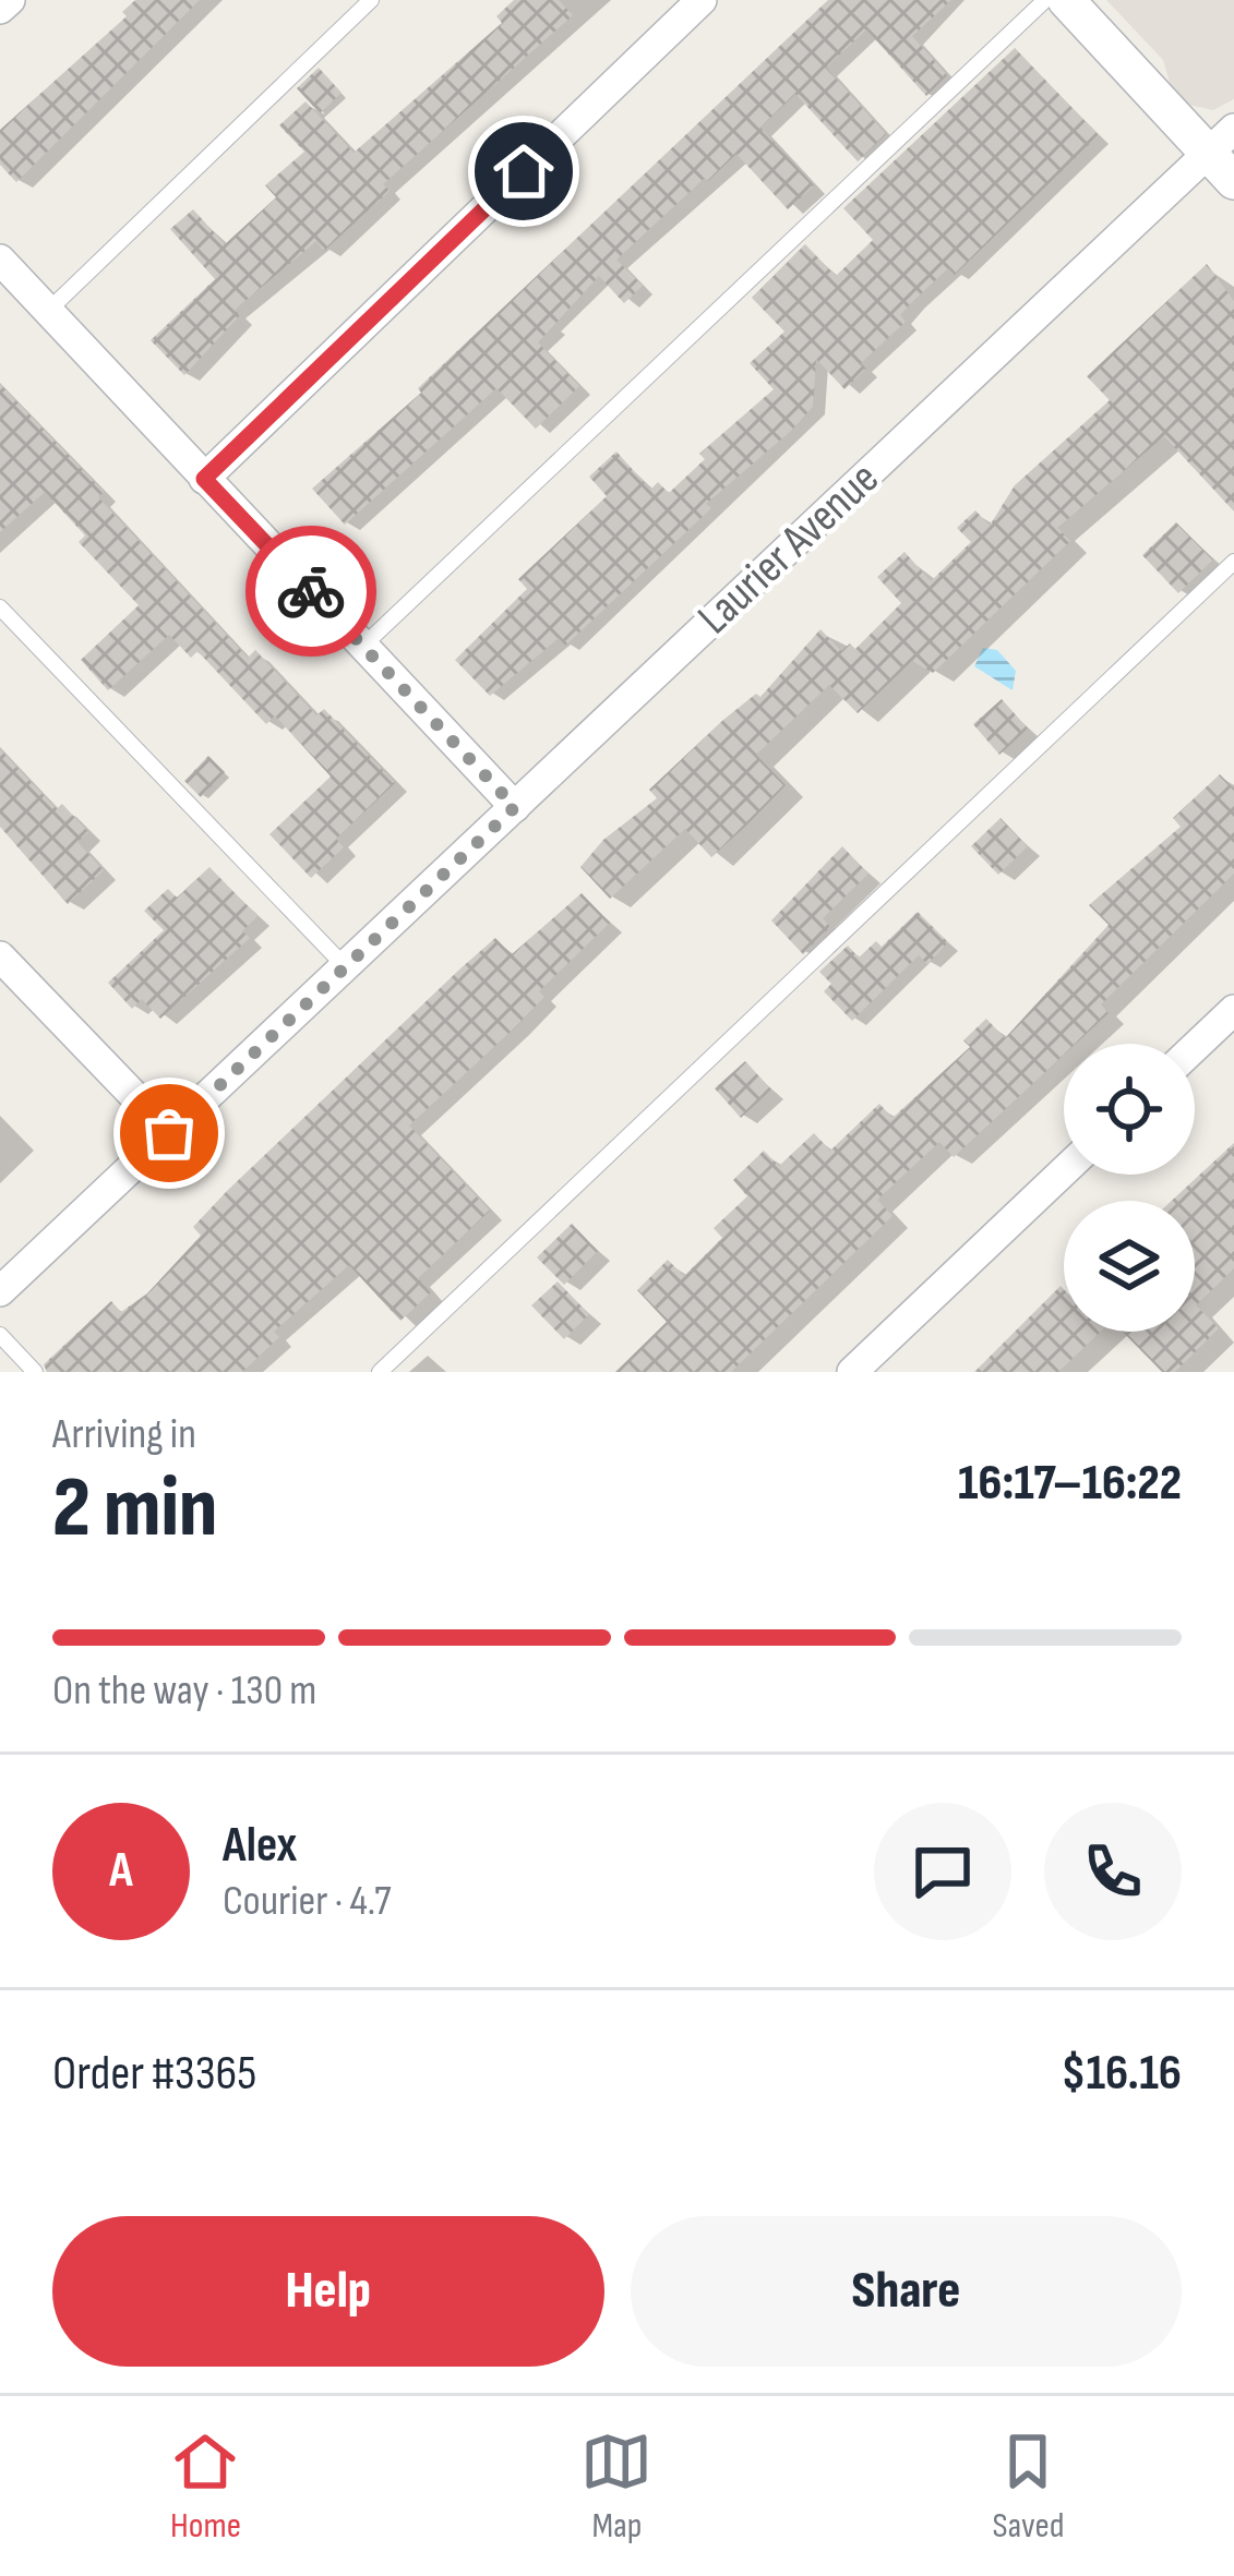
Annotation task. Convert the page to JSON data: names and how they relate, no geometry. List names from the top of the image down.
{
  "streets": {
    "street": ["Laurier Avenue"]
  },
  "page": {
    "heading": ["2 min", "Arriving in", "16:17–16:22"],
    "panel": [
      "Alex",
      "Courier · 4.7",
      "Order #3365",
      "$16.16"
    ],
    "bar": "On the way · 130 m",
    "round": "A",
    "buttons": ["Help", "Share"],
    "tabs": ["Home", "Map", "Saved"]
  }
}
